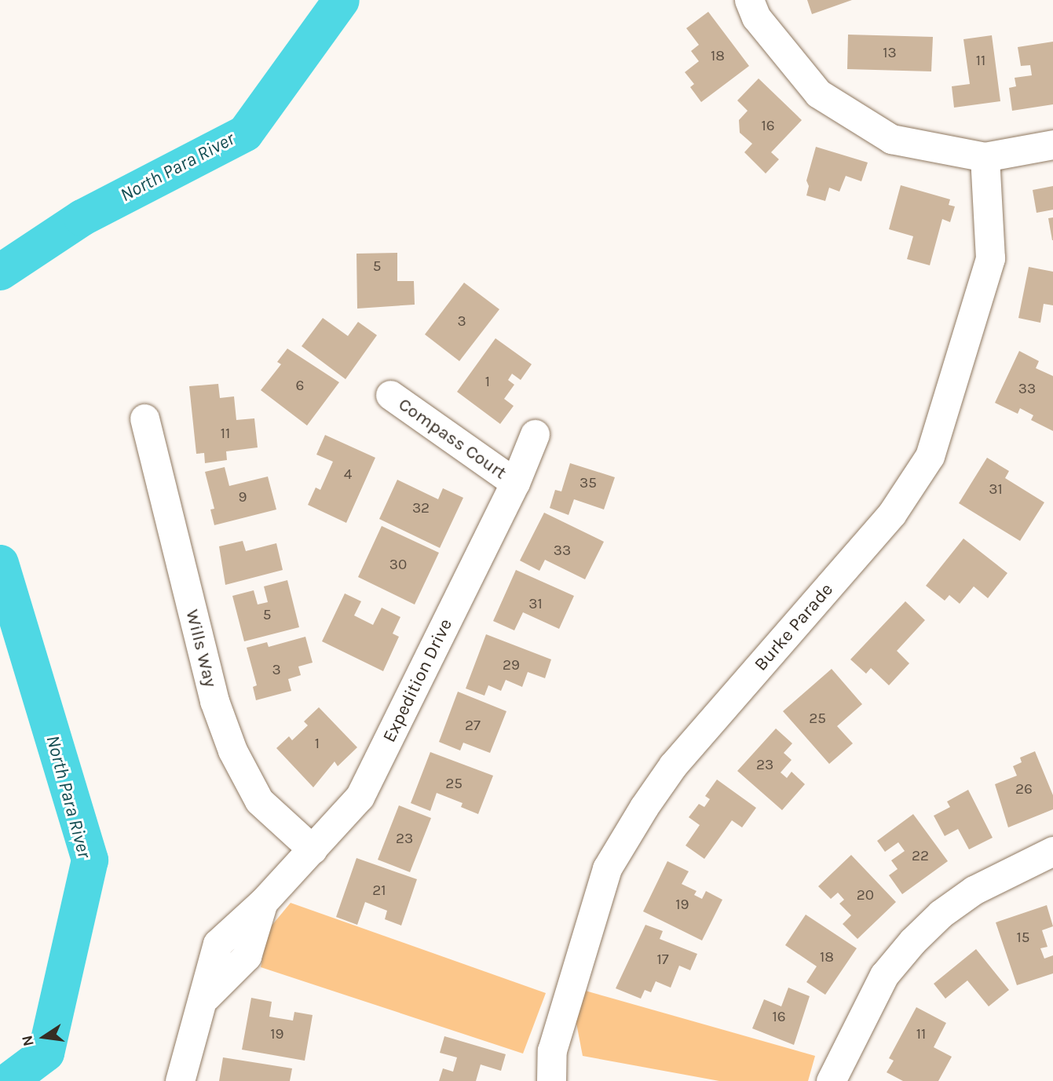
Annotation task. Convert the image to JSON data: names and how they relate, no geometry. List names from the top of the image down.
{
  "streets": {
    "street": [
      "Compass Court",
      "Burke Parade",
      "Wills Way",
      "Expedition Drive"
    ]
  },
  "crossings": [
    ["Compass Court", "Expedition Drive"],
    ["Wills Way", "Expedition Drive"]
  ],
  "water": ["North Para River"],
  "house_numbers": [
    "13",
    "18",
    "11",
    "16",
    "5",
    "3",
    "1",
    "6",
    "33",
    "11",
    "4",
    "35",
    "31",
    "9",
    "32",
    "33",
    "30",
    "31",
    "5",
    "29",
    "3",
    "25",
    "27",
    "1",
    "23",
    "25",
    "26",
    "23",
    "22",
    "21",
    "20",
    "19",
    "15",
    "18",
    "17",
    "16",
    "19",
    "11"
  ],
  "north": "left"
}
